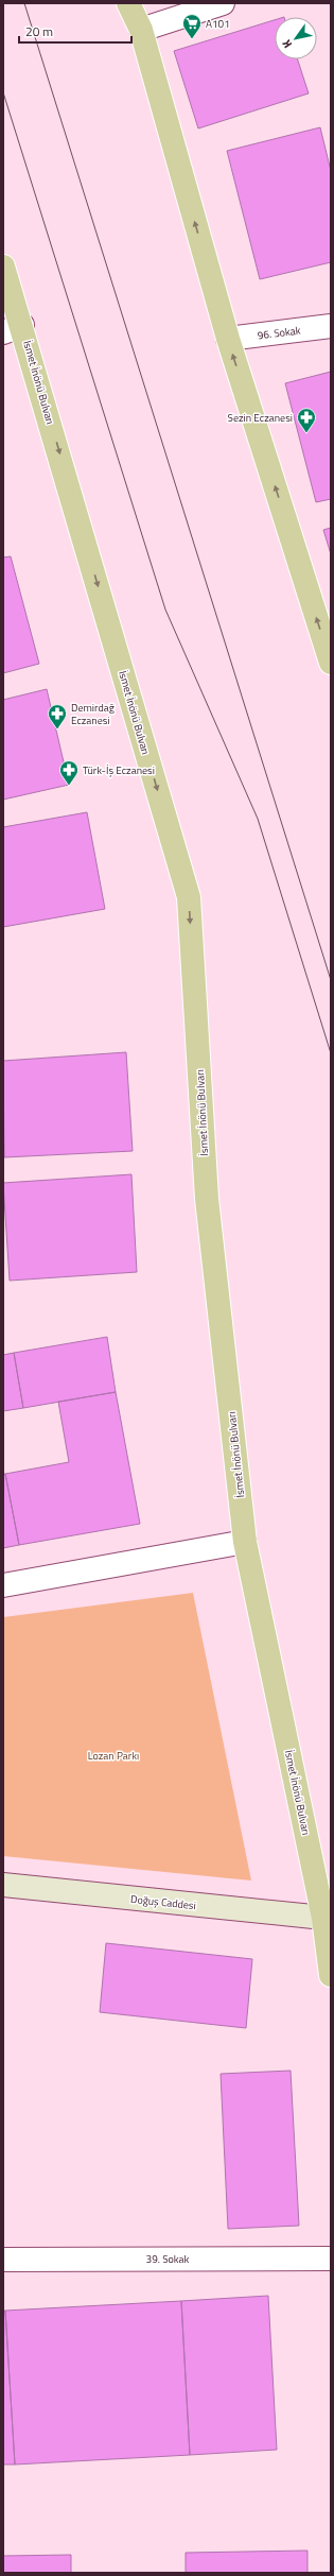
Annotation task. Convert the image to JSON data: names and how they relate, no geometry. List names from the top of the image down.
{
  "streets": {
    "main road": ["İsmet İnönü Bulvarı", "Doğuş Caddesi"],
    "street": ["96. Sokak", "39. Sokak"]
  },
  "crossings": [
    ["İsmet İnönü Bulvarı", "Doğuş Caddesi"]
  ],
  "parks": ["Lozan Parkı"],
  "places": {
    "supermarket": ["A101"],
    "pharmacy": ["Sezin Eczanesi", "Demirdağ Eczanesi", "Türk-İş Eczanesi"]
  },
  "scale_bar": "20 m",
  "north": "bottom left"
}
